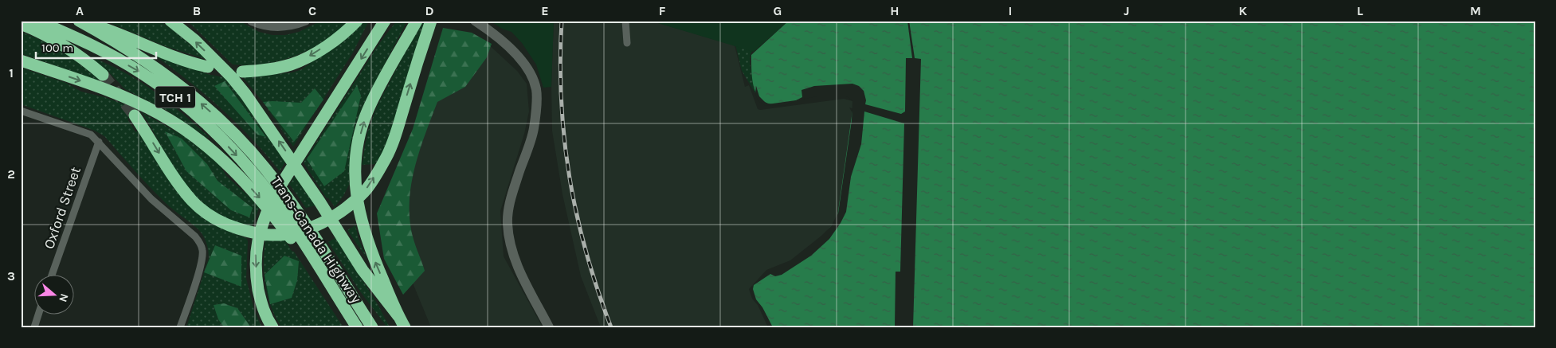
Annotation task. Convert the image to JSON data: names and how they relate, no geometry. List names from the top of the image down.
{
  "streets": {
    "highway": ["TCH 1", "Trans-Canada Highway"],
    "street": ["Oxford Street"]
  },
  "scale_bar": "100 m",
  "north": "right",
  "grid": {
    "columns": [
      "A",
      "B",
      "C",
      "D",
      "E",
      "F",
      "G",
      "H",
      "I",
      "J",
      "K",
      "L",
      "M"
    ],
    "rows": ["1", "2", "3"]
  }
}
